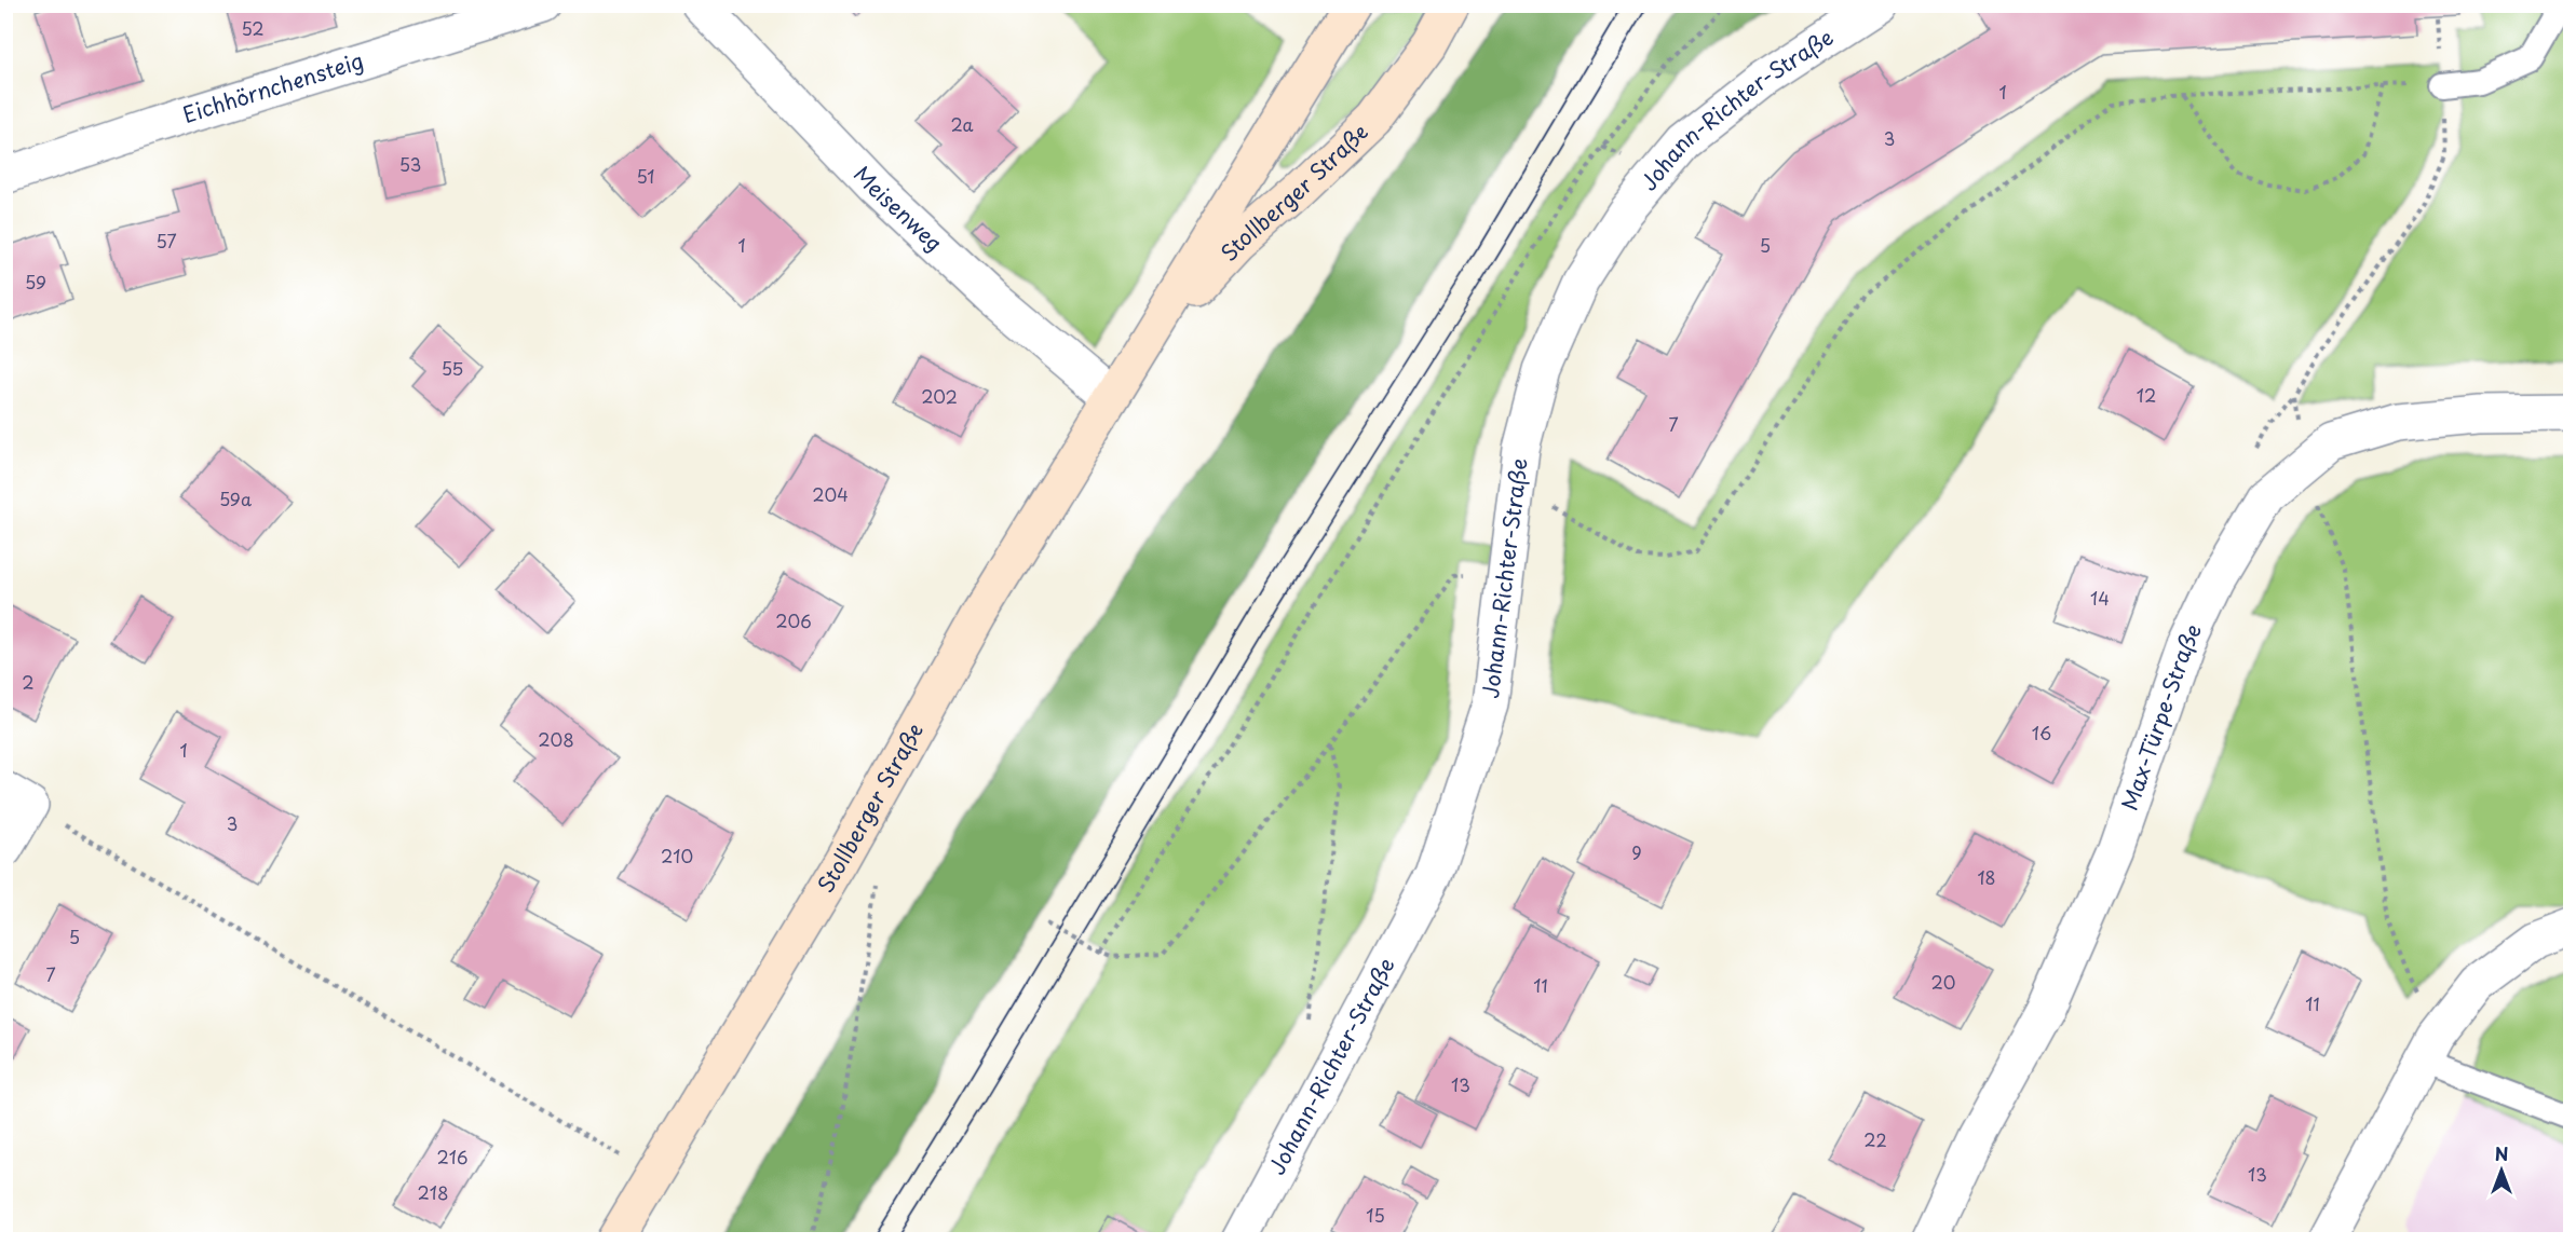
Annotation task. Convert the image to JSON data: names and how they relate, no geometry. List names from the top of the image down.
{
  "streets": {
    "main road": ["Stollberger Straße"],
    "street": [
      "Eichhörnchensteig",
      "Johann-Richter-Straße",
      "Meisenweg",
      "Max-Türpe-Straße"
    ]
  },
  "crossings": [
    ["Stollberger Straße", "Meisenweg"]
  ],
  "house_numbers": [
    "52",
    "1",
    "2a",
    "3",
    "53",
    "51",
    "57",
    "1",
    "5",
    "59",
    "55",
    "12",
    "202",
    "7",
    "204",
    "59a",
    "14",
    "206",
    "2",
    "16",
    "208",
    "1",
    "3",
    "9",
    "210",
    "18",
    "5",
    "7",
    "20",
    "11",
    "11",
    "13",
    "22",
    "216",
    "13",
    "218",
    "15"
  ],
  "north": "top"
}
